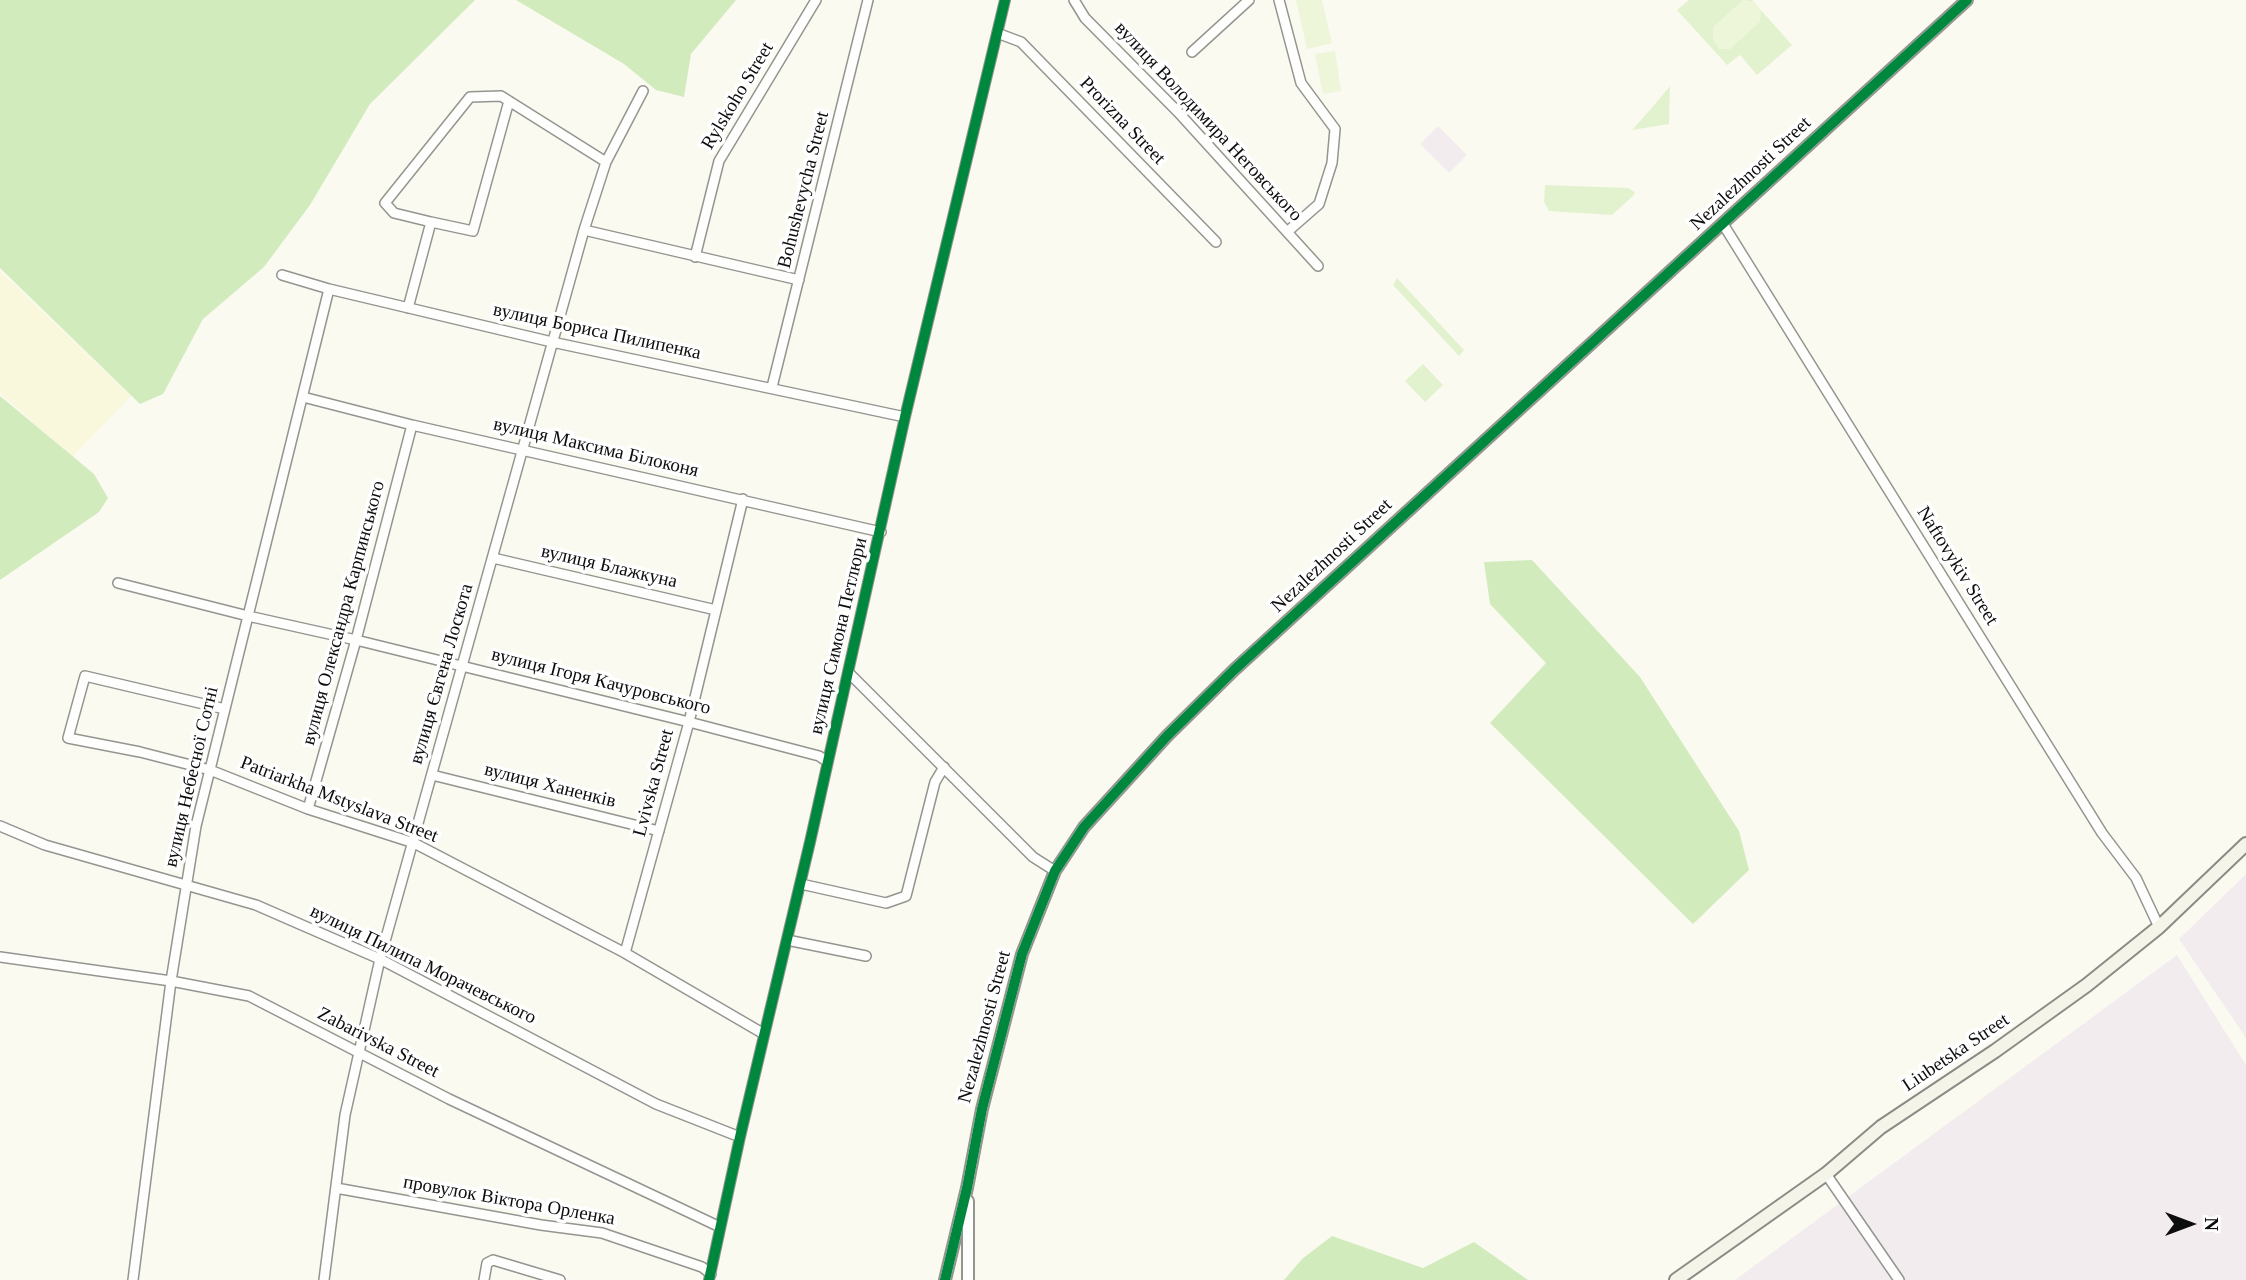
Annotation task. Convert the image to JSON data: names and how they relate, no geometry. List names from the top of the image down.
{
  "streets": {
    "main road": ["Liubetska Street"],
    "street": [
      "Rylskoho Street",
      "Prorizna Street",
      "вулиця Володимира Неговського",
      "Nezalezhnosti Street",
      "Bohushevycha Street",
      "вулиця Бориса Пилипенка",
      "вулиця Максима Білоконя",
      "Naftovykiv Street",
      "вулиця Блажкуна",
      "вулиця Олександра Карпинського",
      "вулиця Симона Петлюри",
      "вулиця Євгена Лоскота",
      "вулиця Ігоря Качуровського",
      "вулиця Небесної Сотні",
      "Lvivska Street",
      "вулиця Ханенків",
      "Patriarkha Mstyslava Street",
      "вулиця Пилипа Морачевського",
      "Zabarivska Street",
      "провулок Віктора Орленка"
    ]
  },
  "crossings": [
    ["Prorizna Street", "вулиця Симона Петлюри"],
    ["Nezalezhnosti Street", "Naftovykiv Street"],
    ["Bohushevycha Street", "вулиця Бориса Пилипенка"],
    ["вулиця Бориса Пилипенка", "вулиця Симона Петлюри"],
    ["вулиця Бориса Пилипенка", "вулиця Євгена Лоскота"],
    ["вулиця Бориса Пилипенка", "вулиця Небесної Сотні"],
    ["вулиця Максима Білоконя", "вулиця Олександра Карпинського"],
    ["вулиця Максима Білоконя", "вулиця Симона Петлюри"],
    ["вулиця Максима Білоконя", "вулиця Євгена Лоскота"],
    ["вулиця Максима Білоконя", "вулиця Небесної Сотні"],
    ["вулиця Максима Білоконя", "Lvivska Street"],
    ["Naftovykiv Street", "Liubetska Street"],
    ["вулиця Блажкуна", "вулиця Євгена Лоскота"],
    ["вулиця Блажкуна", "Lvivska Street"],
    ["вулиця Олександра Карпинського", "вулиця Ігоря Качуровського"],
    ["вулиця Олександра Карпинського", "Patriarkha Mstyslava Street"],
    ["вулиця Симона Петлюри", "вулиця Ігоря Качуровського"],
    ["вулиця Симона Петлюри", "Patriarkha Mstyslava Street"],
    ["вулиця Симона Петлюри", "вулиця Пилипа Морачевського"],
    ["вулиця Симона Петлюри", "Zabarivska Street"],
    ["вулиця Симона Петлюри", "провулок Віктора Орленка"],
    ["вулиця Євгена Лоскота", "вулиця Ігоря Качуровського"],
    ["вулиця Євгена Лоскота", "вулиця Ханенків"],
    ["вулиця Євгена Лоскота", "Patriarkha Mstyslava Street"],
    ["вулиця Євгена Лоскота", "вулиця Пилипа Морачевського"],
    ["вулиця Євгена Лоскота", "Zabarivska Street"],
    ["вулиця Євгена Лоскота", "провулок Віктора Орленка"],
    ["вулиця Ігоря Качуровського", "вулиця Небесної Сотні"],
    ["вулиця Ігоря Качуровського", "Lvivska Street"],
    ["вулиця Небесної Сотні", "Patriarkha Mstyslava Street"],
    ["вулиця Небесної Сотні", "вулиця Пилипа Морачевського"],
    ["вулиця Небесної Сотні", "Zabarivska Street"],
    ["Lvivska Street", "вулиця Ханенків"],
    ["Lvivska Street", "Patriarkha Mstyslava Street"]
  ],
  "north": "right"
}
